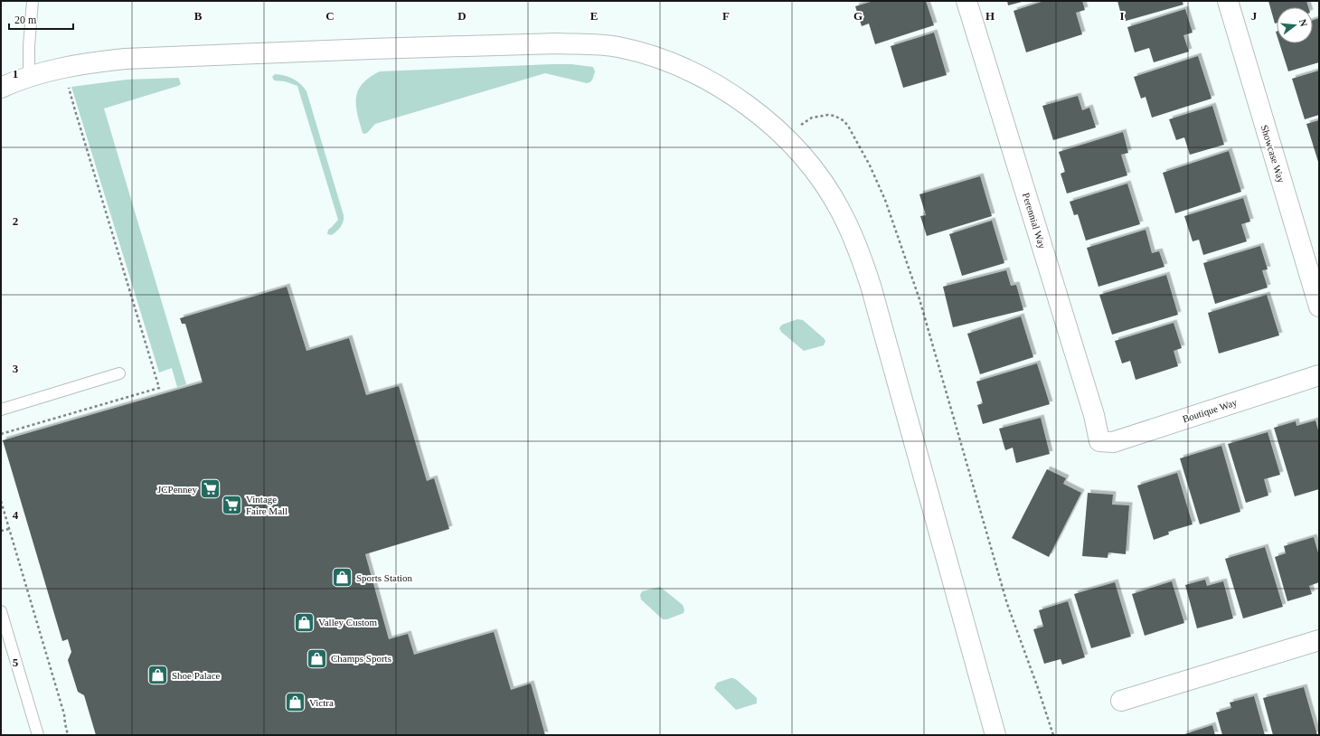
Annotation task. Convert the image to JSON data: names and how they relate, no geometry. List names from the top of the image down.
{
  "streets": {
    "street": ["Showcase Way", "Perennial Way", "Boutique Way"]
  },
  "crossings": [
    ["Perennial Way", "Boutique Way"]
  ],
  "places": {
    "supermarket": ["JCPenney", "Vintage Faire Mall"],
    "shop": [
      "Sports Station",
      "Valley Custom",
      "Champs Sports",
      "Shoe Palace",
      "Victra"
    ]
  },
  "scale_bar": "20 m",
  "north": "right",
  "grid": {
    "columns": [
      "B",
      "C",
      "D",
      "E",
      "F",
      "G",
      "H",
      "I",
      "J"
    ],
    "rows": [
      "1",
      "2",
      "3",
      "4",
      "5"
    ]
  }
}
